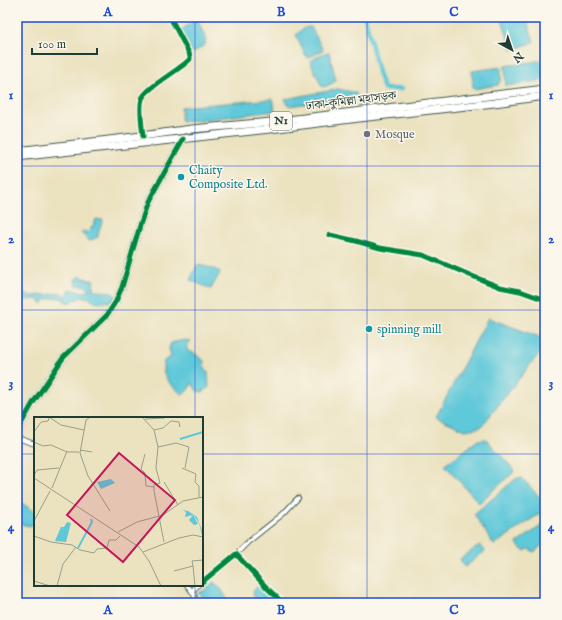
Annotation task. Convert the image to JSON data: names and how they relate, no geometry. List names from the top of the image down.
{
  "streets": {
    "highway": ["ঢাকা–কুমিল্লা মহাসড়ক", "N1"]
  },
  "places": ["Mosque", "Chaity Composite Ltd.", "spinning mill"],
  "scale_bar": "100 m",
  "north": "bottom right",
  "grid": {
    "columns": ["A", "B", "C"],
    "rows": [
      "1",
      "2",
      "3",
      "4"
    ]
  }
}
